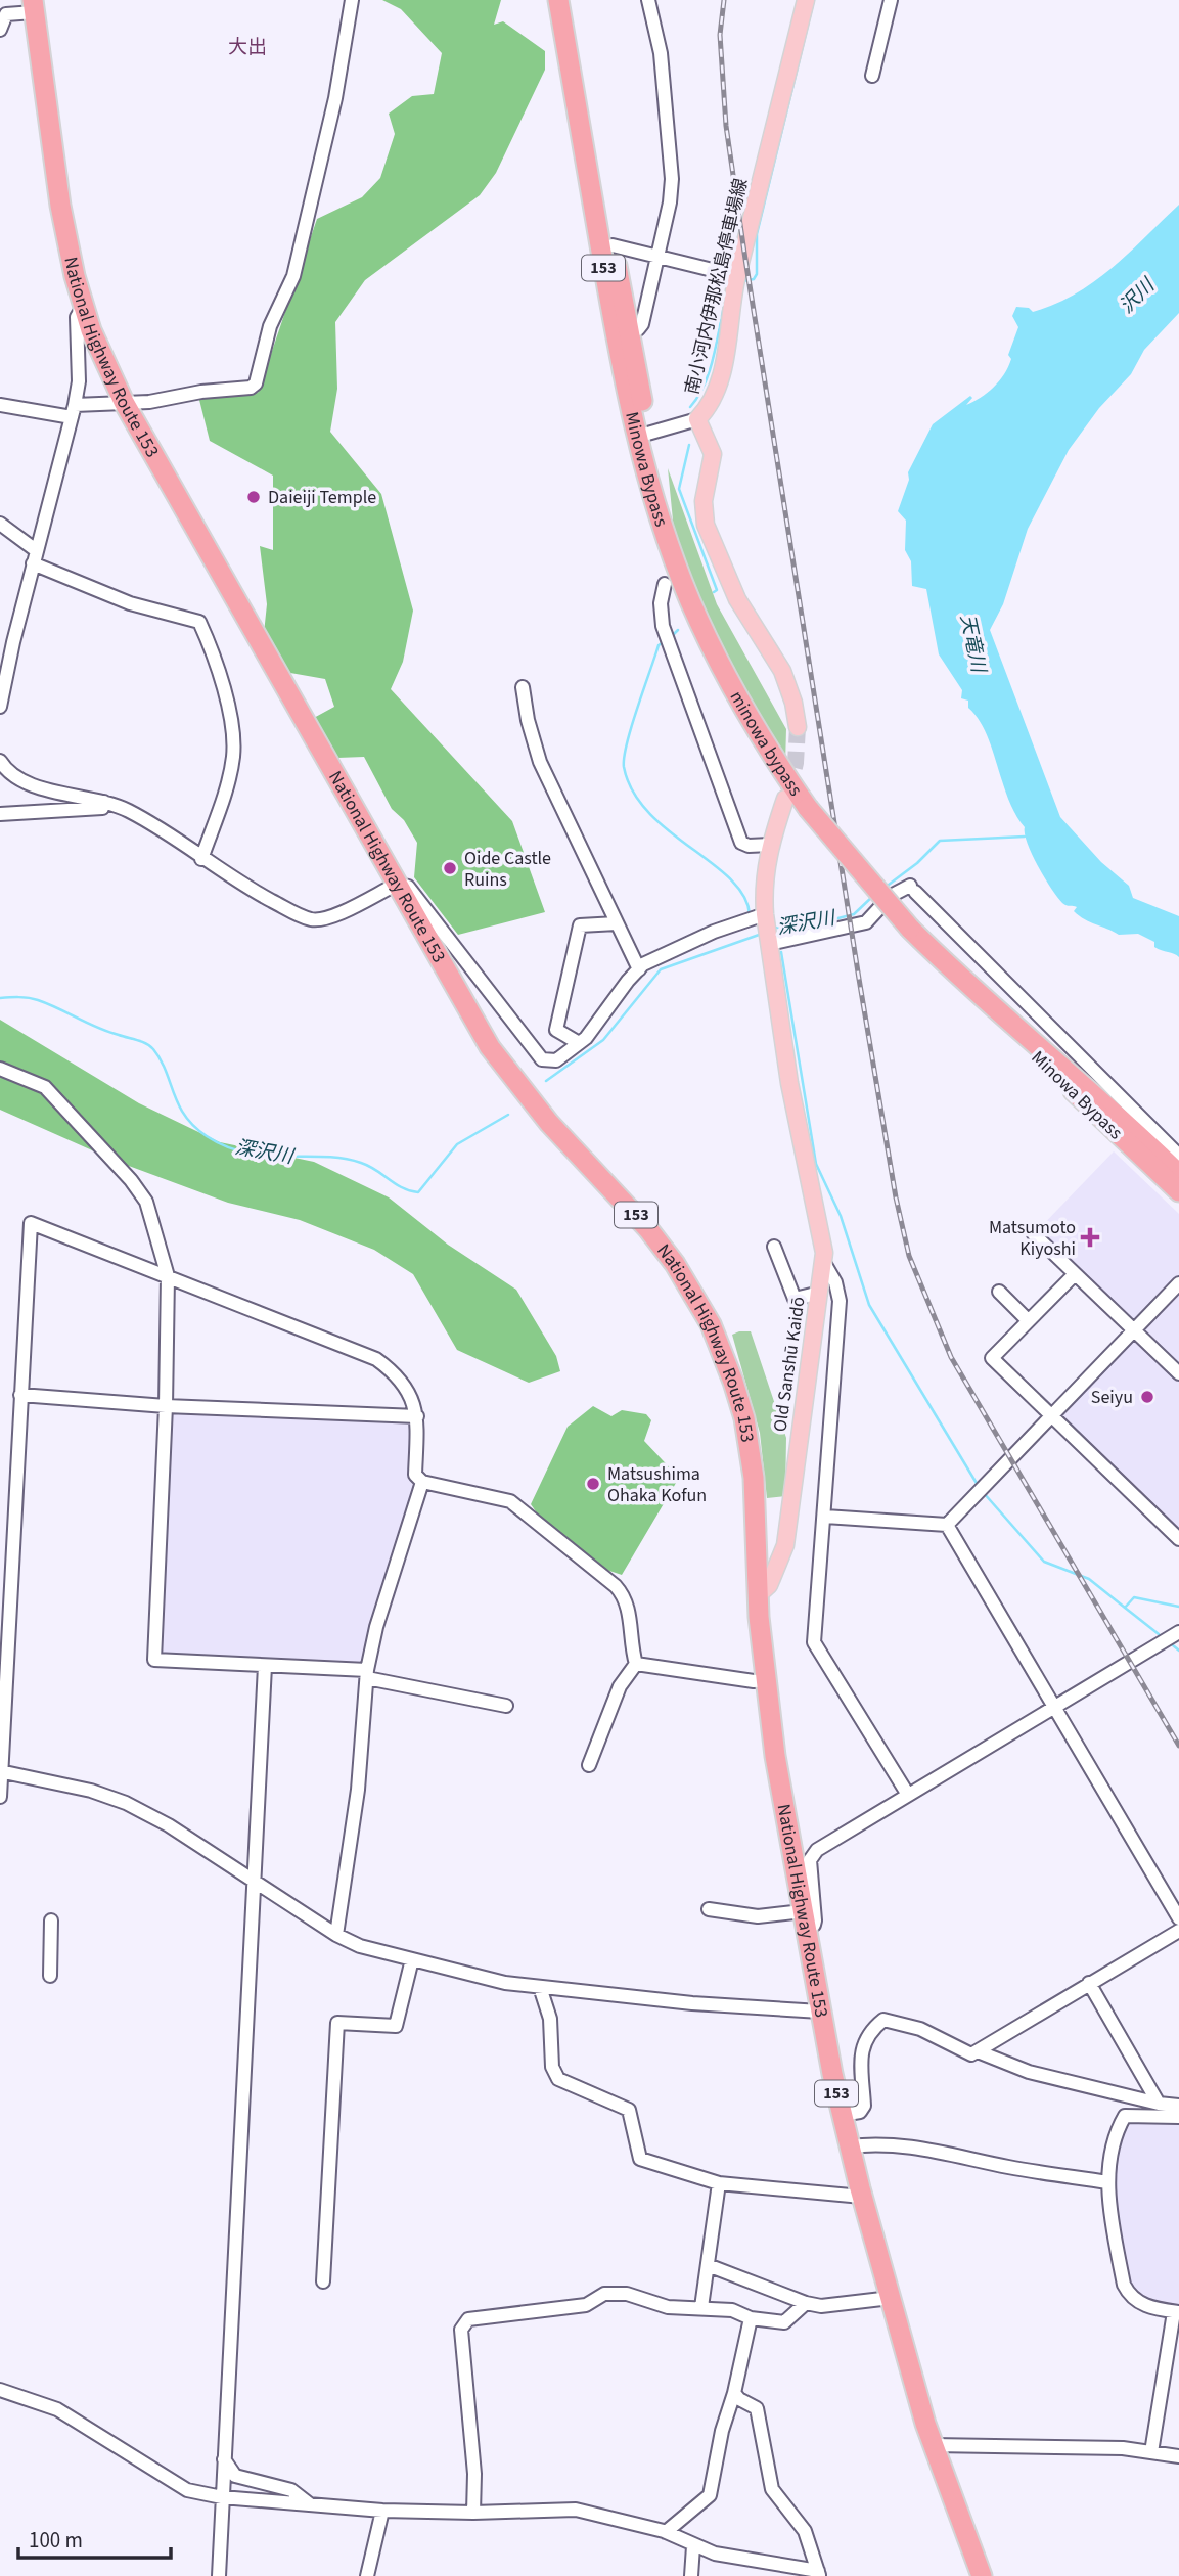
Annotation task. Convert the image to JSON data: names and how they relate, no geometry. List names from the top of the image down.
{
  "streets": {
    "highway": [
      "153",
      "National Highway Route 153",
      "Minowa Bypass",
      "minowa bypass"
    ],
    "main road": ["南小河内伊那松島停車場線", "Old Sanshū Kaidō"]
  },
  "crossings": [
    ["National Highway Route 153", "Old Sanshū Kaidō"],
    ["Minowa Bypass", "minowa bypass"]
  ],
  "districts": ["大出"],
  "water": ["沢川", "天竜川", "深沢川"],
  "places": {
    "other": [
      "Daieiji Temple",
      "Oide Castle Ruins",
      "Seiyu",
      "Matsushima Ohaka Kofun"
    ],
    "health": ["Matsumoto Kiyoshi"]
  },
  "scale_bar": "100 m"
}
